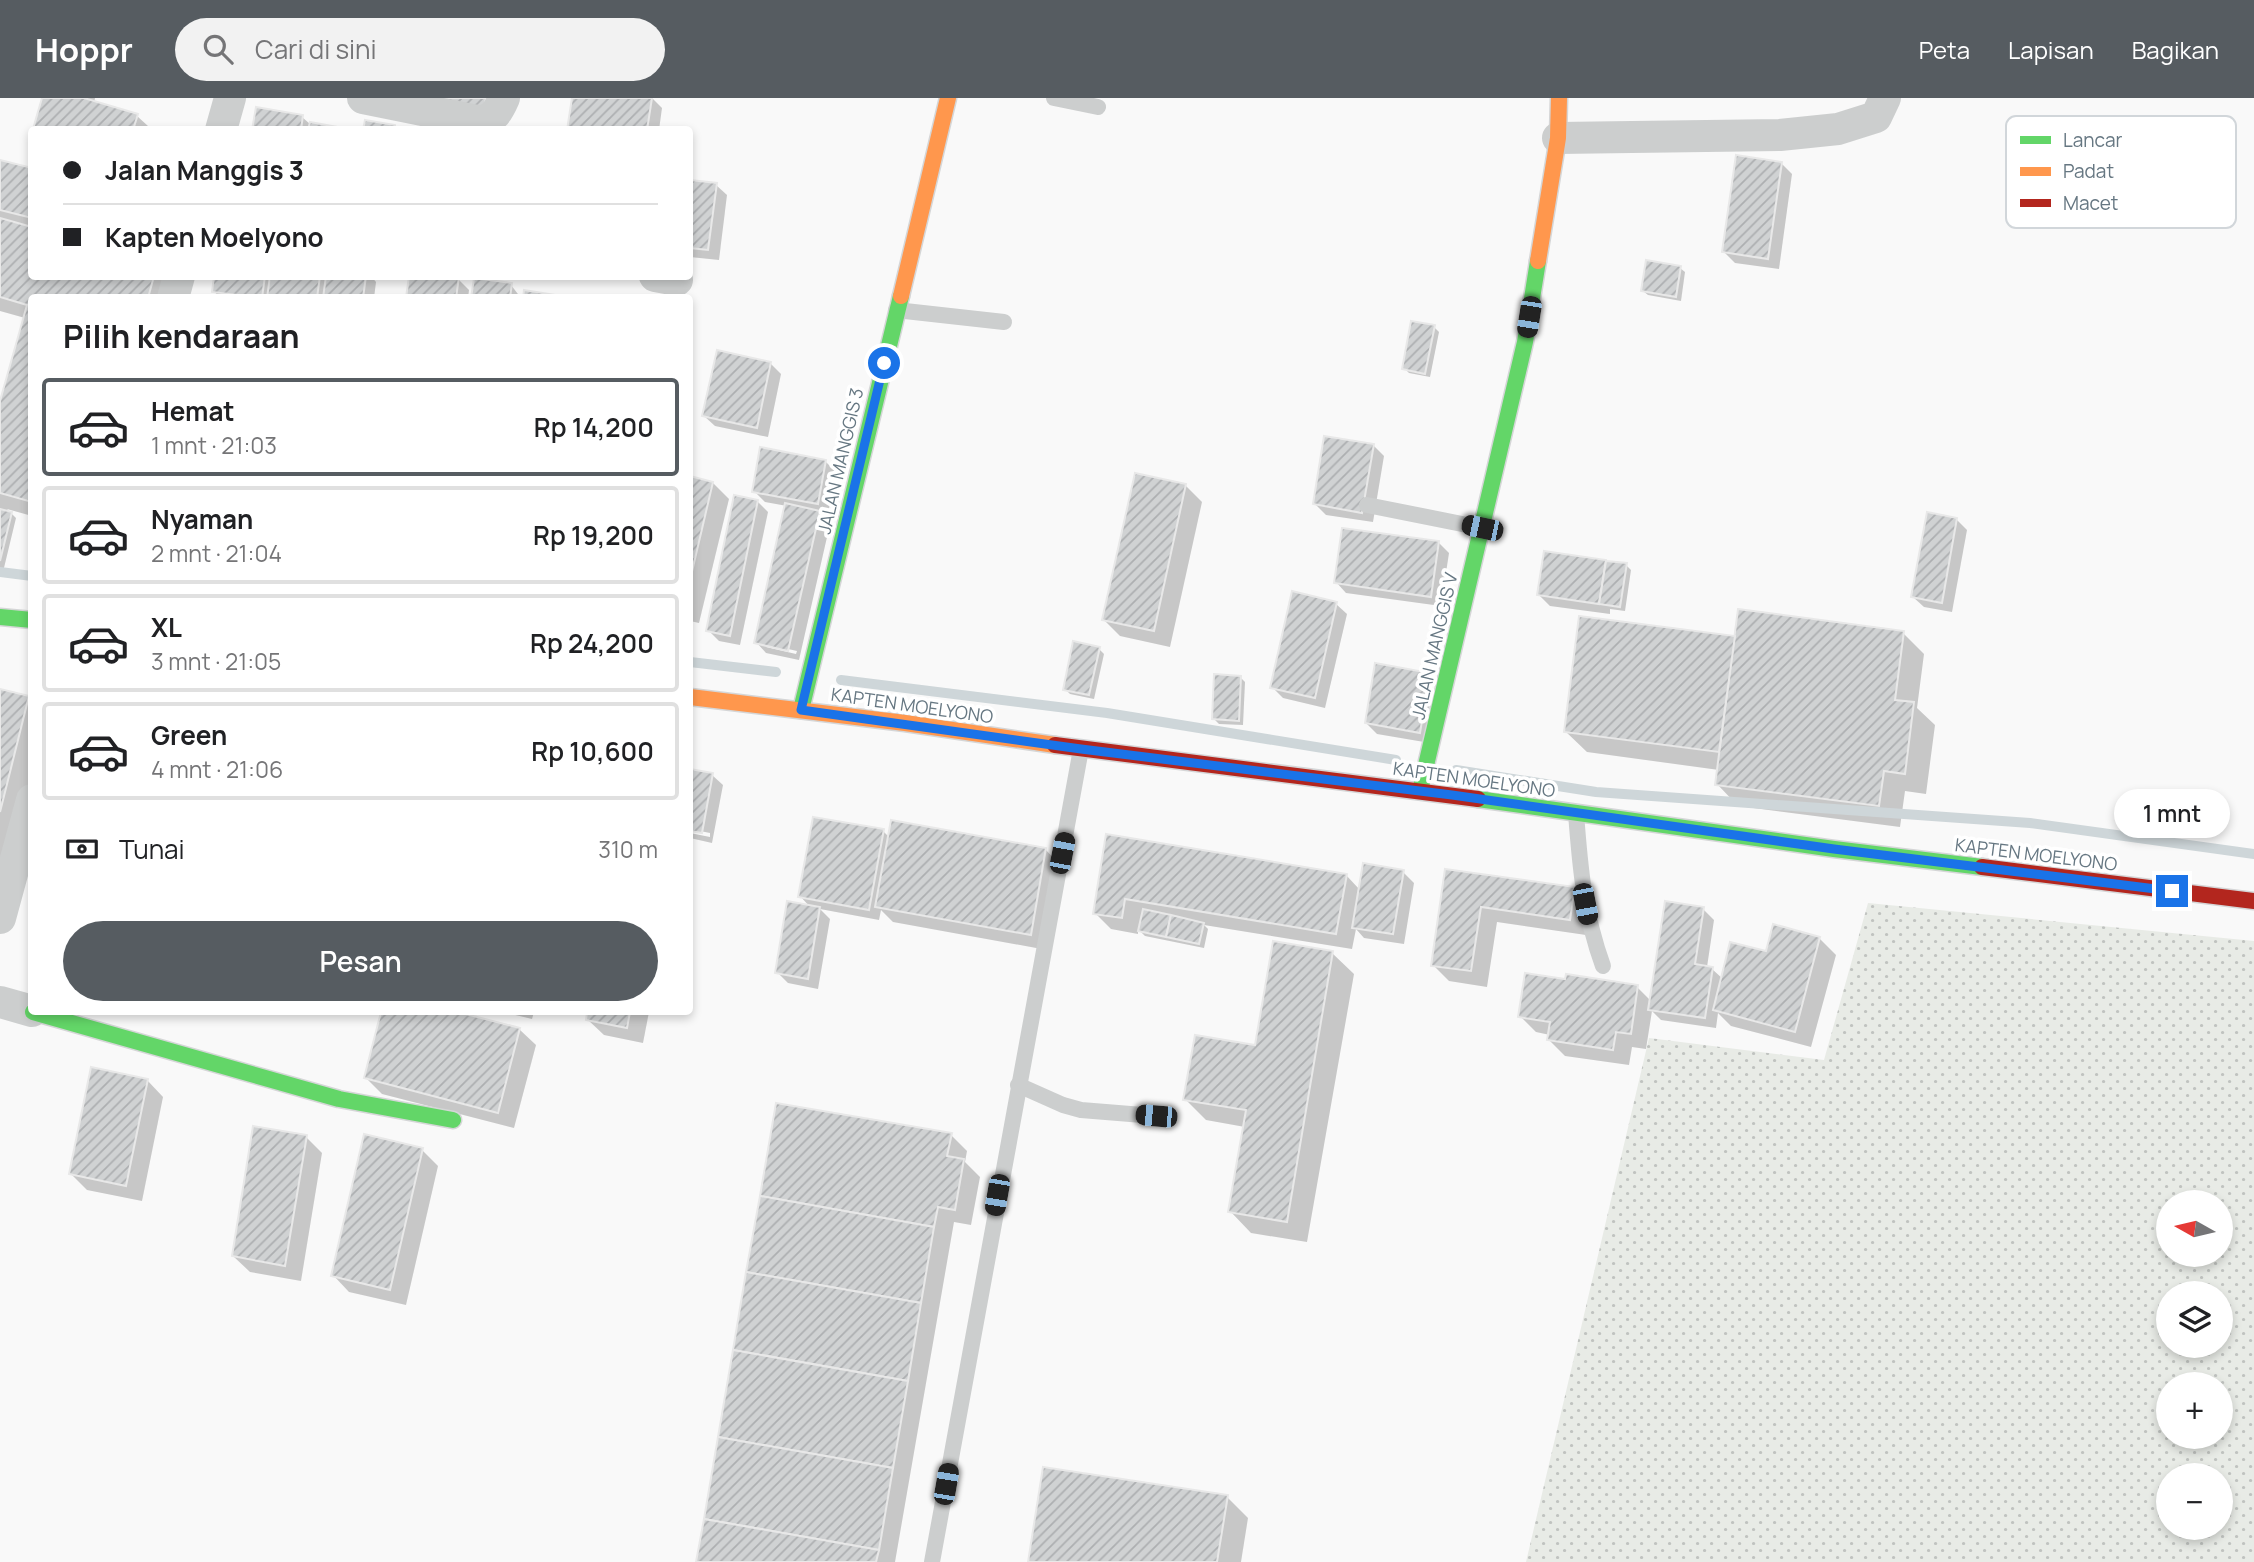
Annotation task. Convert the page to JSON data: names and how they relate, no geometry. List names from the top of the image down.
{
  "streets": {
    "street": ["JALAN MANGGIS 3", "JALAN MANGGIS V", "KAPTEN MOELYONO"]
  },
  "crossings": [
    ["JALAN MANGGIS 3", "KAPTEN MOELYONO"],
    ["JALAN MANGGIS V", "KAPTEN MOELYONO"]
  ],
  "legend": ["Lancar", "Padat", "Macet"],
  "north": "left",
  "page": {
    "header": "Hoppr",
    "search": "Cari di sini",
    "nav": ["Peta", "Lapisan", "Bagikan"],
    "banner": ["Jalan Manggis 3", "Kapten Moelyono"],
    "heading": "Pilih kendaraan",
    "list": [
      {
        "name": "Hemat",
        "note": "1 mnt · 21:03",
        "value": "Rp 14,200"
      },
      {
        "name": "Nyaman",
        "note": "2 mnt · 21:04",
        "value": "Rp 19,200"
      },
      {
        "name": "XL",
        "note": "3 mnt · 21:05",
        "value": "Rp 24,200"
      },
      {
        "name": "Green",
        "note": "4 mnt · 21:06",
        "value": "Rp 10,600"
      }
    ],
    "bubble": "1 mnt",
    "pay": ["Tunai", "310 m"],
    "buttons": "Pesan",
    "map_buttons": ["+", "−"]
  }
}
